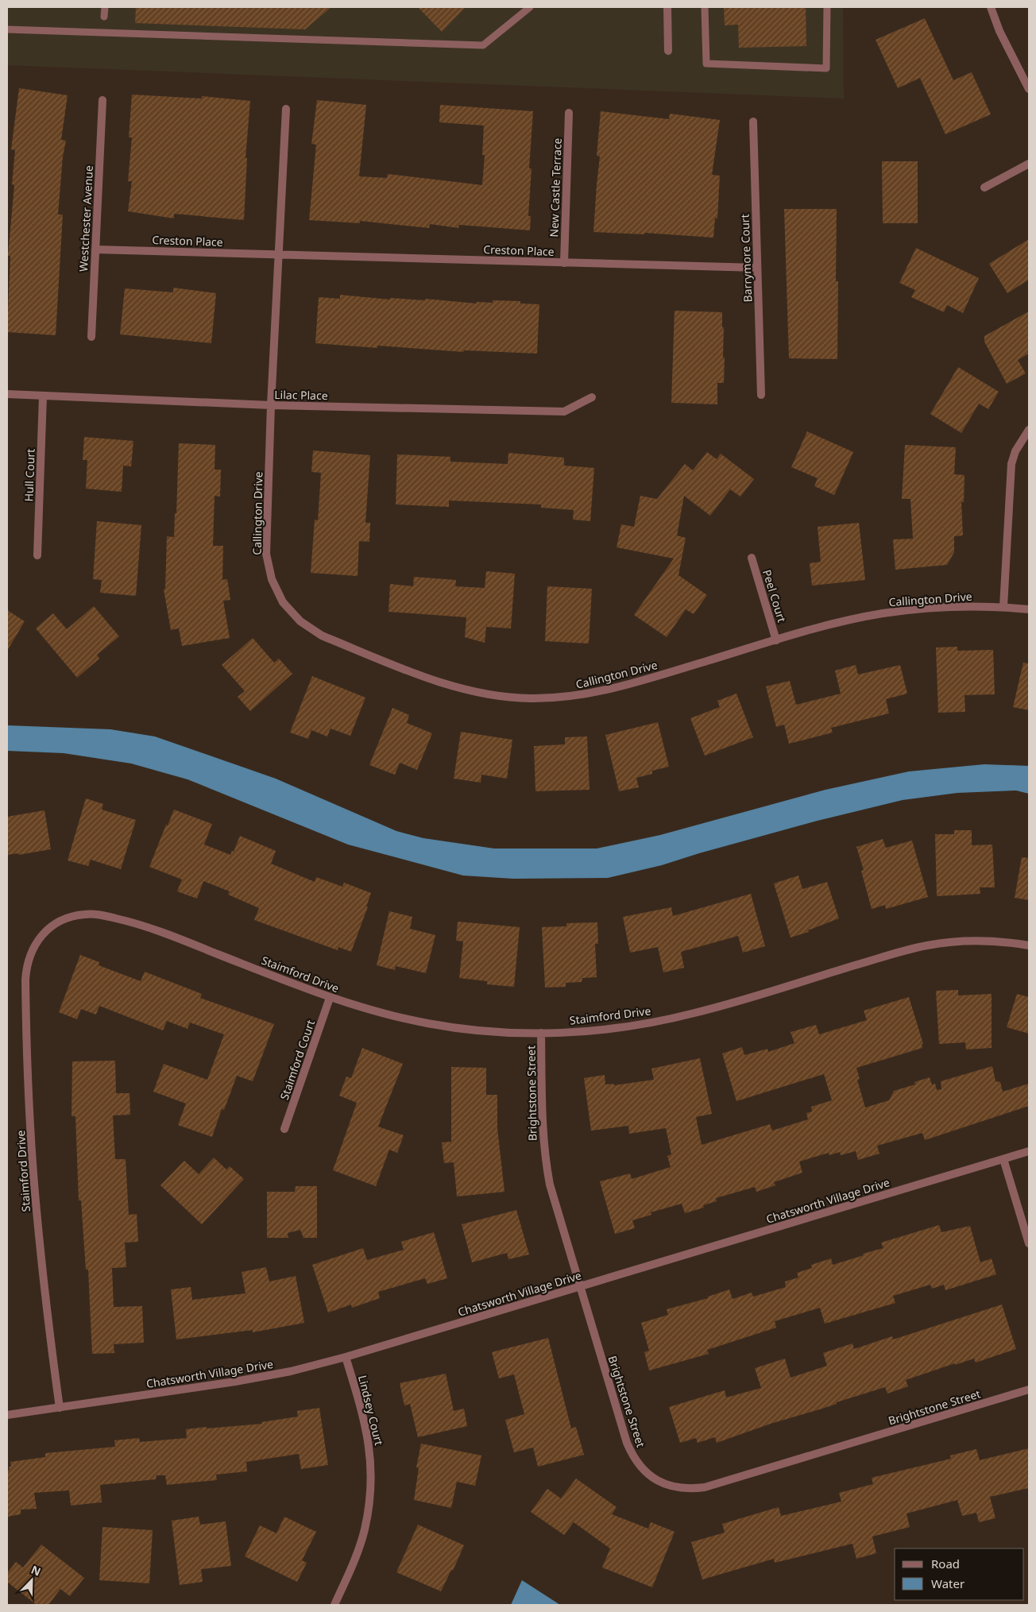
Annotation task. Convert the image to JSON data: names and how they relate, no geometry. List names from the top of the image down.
{
  "streets": {
    "street": [
      "New Castle Terrace",
      "Westchester Avenue",
      "Creston Place",
      "Barrymore Court",
      "Lilac Place",
      "Hull Court",
      "Callington Drive",
      "Peel Court",
      "Staimford Drive",
      "Staimford Court",
      "Brightstone Street",
      "Chatsworth Village Drive",
      "Lindsey Court"
    ]
  },
  "crossings": [
    ["New Castle Terrace", "Creston Place"],
    ["Westchester Avenue", "Creston Place"],
    ["Creston Place", "Barrymore Court"],
    ["Lilac Place", "Hull Court"],
    ["Lilac Place", "Callington Drive"],
    ["Callington Drive", "Peel Court"],
    ["Staimford Drive", "Staimford Court"],
    ["Staimford Drive", "Brightstone Street"],
    ["Staimford Drive", "Chatsworth Village Drive"],
    ["Brightstone Street", "Chatsworth Village Drive"],
    ["Chatsworth Village Drive", "Lindsey Court"]
  ],
  "legend": ["Road", "Water"],
  "north": "top right"
}
